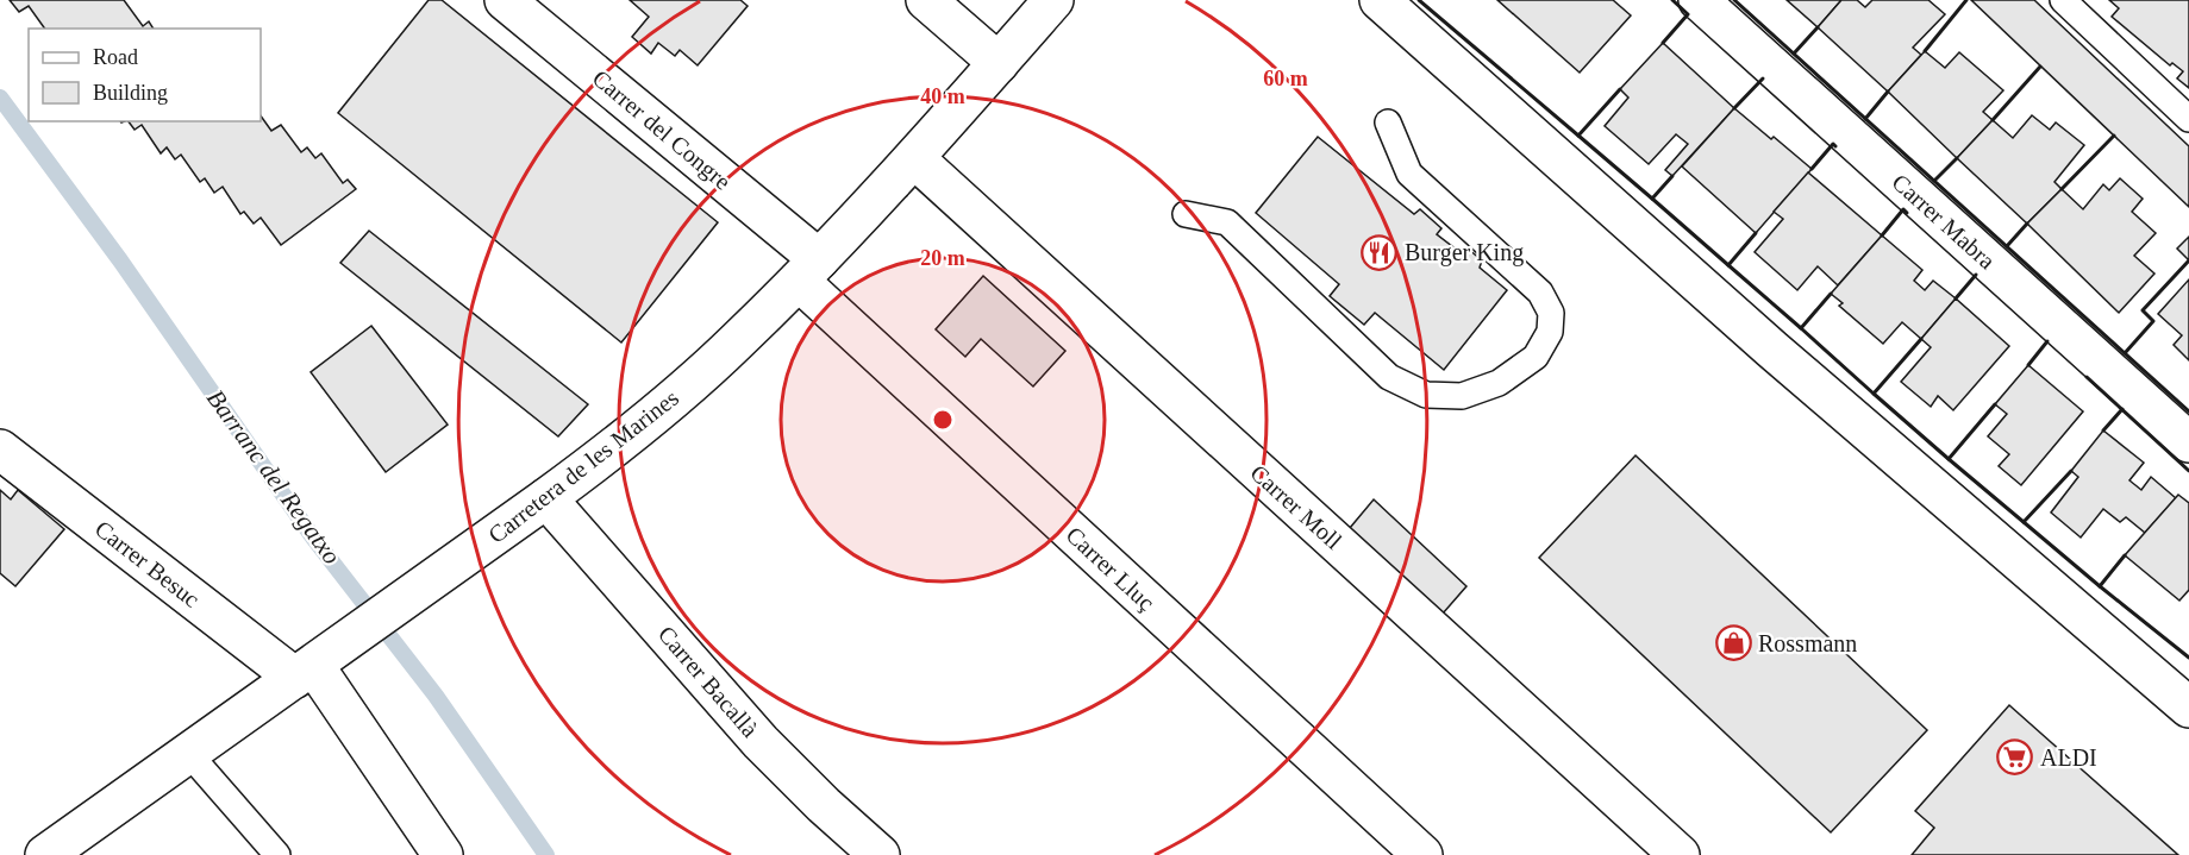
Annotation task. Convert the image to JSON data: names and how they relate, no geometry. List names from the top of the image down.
{
  "streets": {
    "street": [
      "Carrer del Congre",
      "Carrer Mabra",
      "Carretera de les Marines",
      "Carrer Moll",
      "Carrer Besuc",
      "Carrer Lluç",
      "Carrer Bacallà"
    ]
  },
  "crossings": [
    ["Carrer del Congre", "Carretera de les Marines"],
    ["Carrer del Congre", "Carrer Lluç"],
    ["Carretera de les Marines", "Carrer Moll"],
    ["Carretera de les Marines", "Carrer Besuc"],
    ["Carretera de les Marines", "Carrer Lluç"],
    ["Carretera de les Marines", "Carrer Bacallà"]
  ],
  "water": ["Barranc del Regatxo"],
  "places": {
    "restaurant": ["Burger King"],
    "shop": ["Rossmann"],
    "supermarket": ["ALDI"]
  },
  "legend": ["Road", "Building"],
  "rings": ["60 m", "40 m", "20 m"]
}
